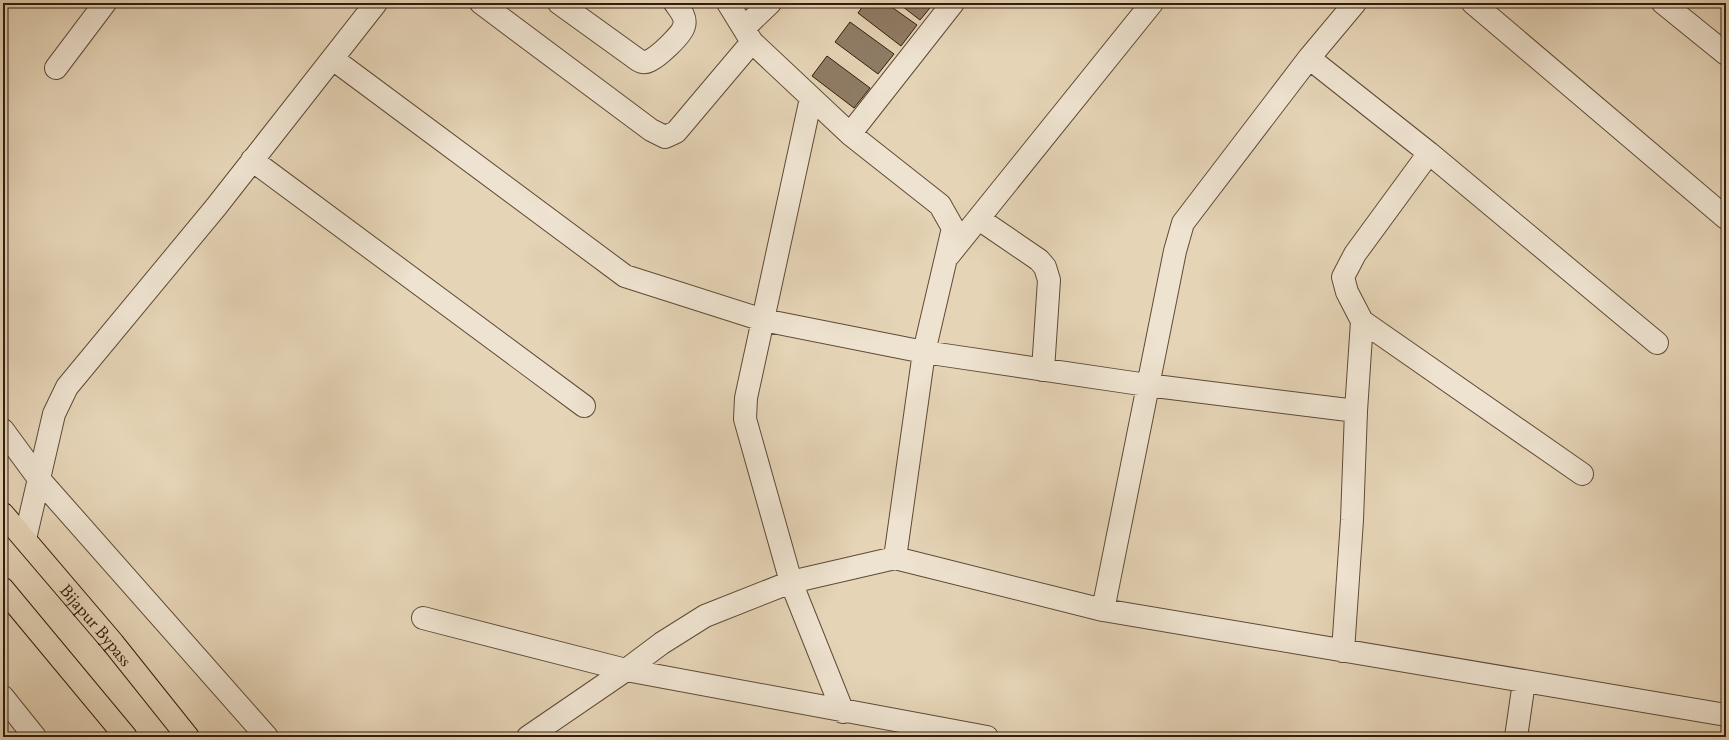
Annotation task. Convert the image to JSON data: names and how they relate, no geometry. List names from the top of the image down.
{
  "streets": {
    "highway": ["Bijapur Bypass"]
  }
}
